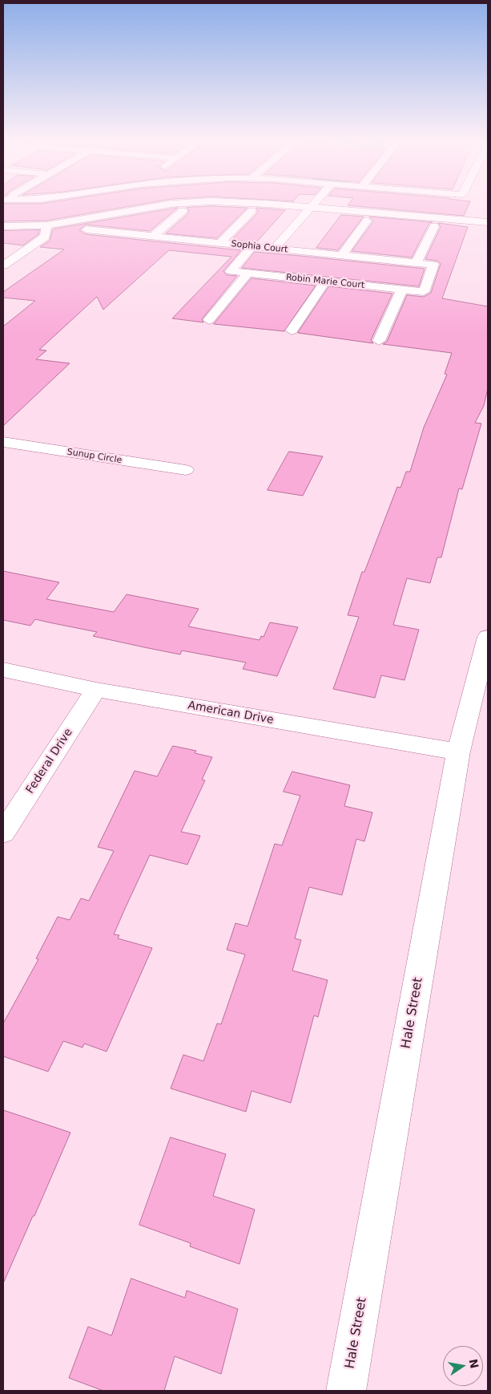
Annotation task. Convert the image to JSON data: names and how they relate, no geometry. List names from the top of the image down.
{
  "streets": {
    "street": [
      "Sophia Court",
      "Robin Marie Court",
      "Sunup Circle",
      "American Drive",
      "Federal Drive",
      "Hale Street"
    ]
  },
  "crossings": [
    ["Sophia Court", "Robin Marie Court"],
    ["American Drive", "Federal Drive"],
    ["American Drive", "Hale Street"]
  ],
  "north": "right"
}
